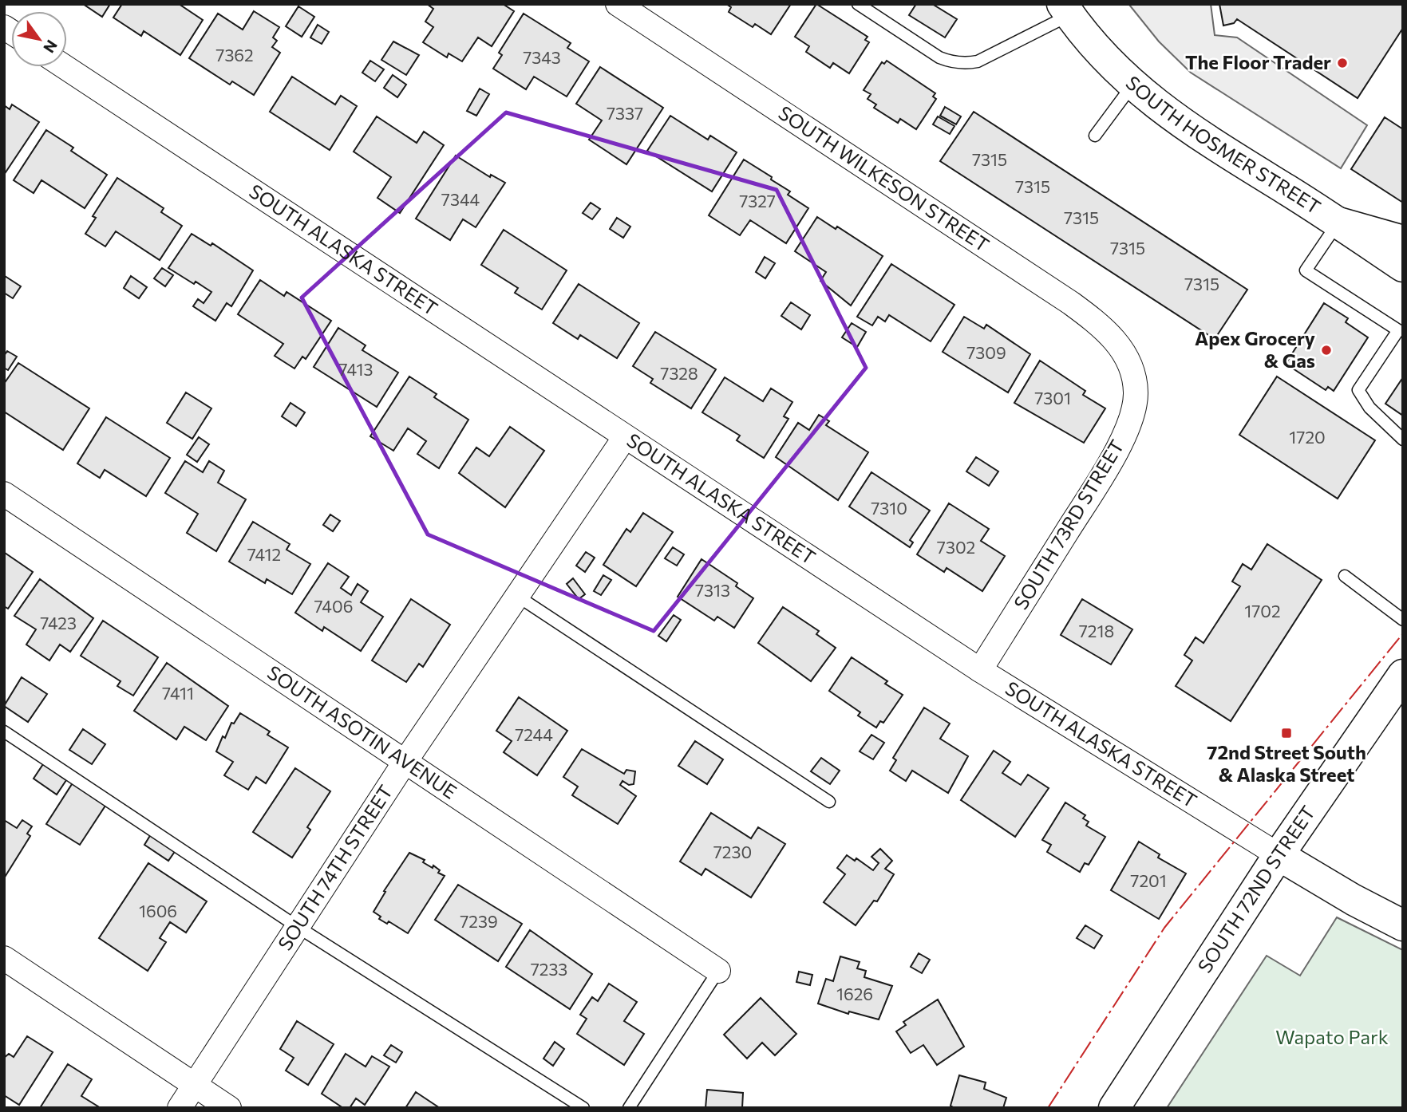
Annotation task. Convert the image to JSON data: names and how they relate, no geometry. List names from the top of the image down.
{
  "streets": {
    "main road": ["SOUTH HOSMER STREET", "SOUTH ALASKA STREET", "SOUTH 72ND STREET"],
    "street": [
      "SOUTH WILKESON STREET",
      "SOUTH 73RD STREET",
      "SOUTH ASOTIN AVENUE",
      "SOUTH 74TH STREET"
    ]
  },
  "crossings": [
    ["SOUTH WILKESON STREET", "SOUTH 73RD STREET"],
    ["SOUTH ALASKA STREET", "SOUTH 73RD STREET"],
    ["SOUTH ALASKA STREET", "SOUTH 74TH STREET"],
    ["SOUTH ALASKA STREET", "SOUTH 72ND STREET"],
    ["SOUTH ASOTIN AVENUE", "SOUTH 74TH STREET"]
  ],
  "parks": ["Wapato Park"],
  "places": {
    "other": ["The Floor Trader", "Apex Grocery & Gas"],
    "transit": ["72nd Street South & Alaska Street"]
  },
  "house_numbers": [
    "7362",
    "7343",
    "7337",
    "7315",
    "7315",
    "7344",
    "7327",
    "7315",
    "7315",
    "7315",
    "7309",
    "7413",
    "7328",
    "7301",
    "1720",
    "7310",
    "7302",
    "7412",
    "7313",
    "7406",
    "1702",
    "7423",
    "7218",
    "7411",
    "7244",
    "7230",
    "7201",
    "1606",
    "7239",
    "7233",
    "1626"
  ],
  "north": "bottom right"
}
